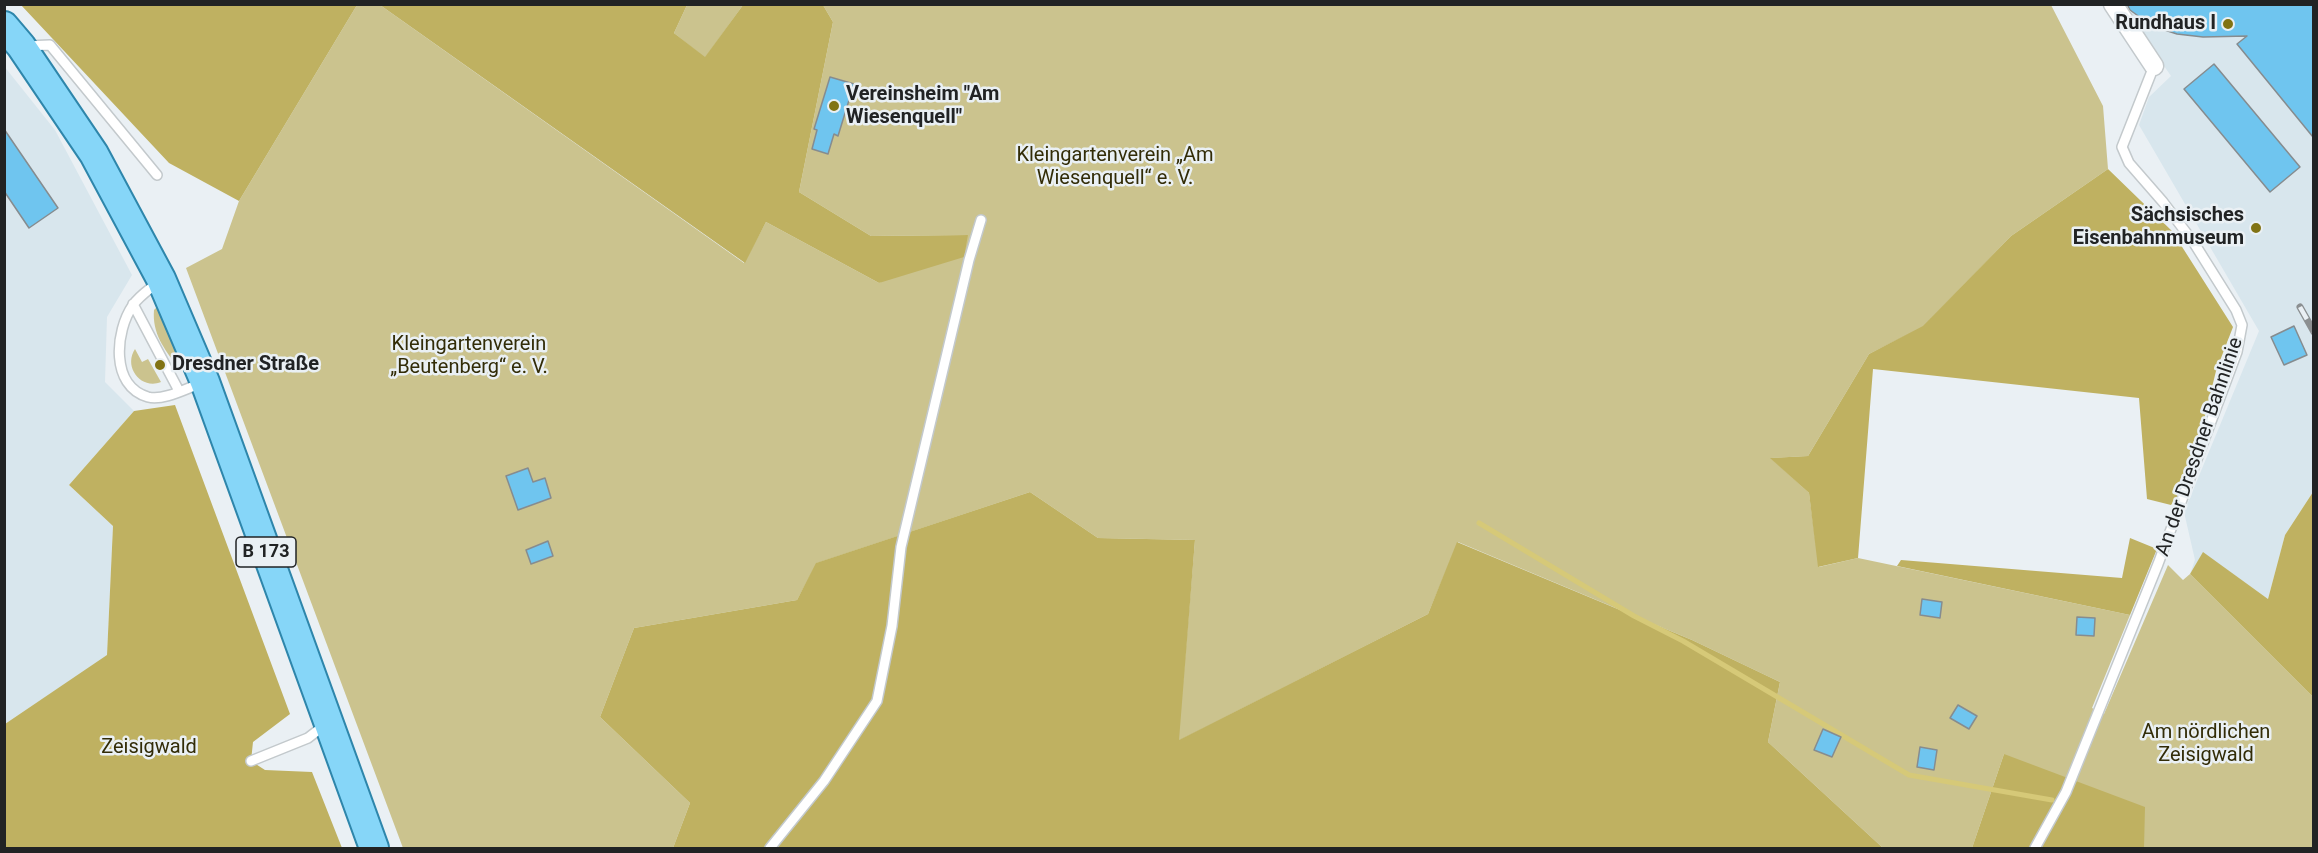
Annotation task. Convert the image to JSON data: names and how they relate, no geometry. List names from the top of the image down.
{
  "streets": {
    "main road": ["B 173"],
    "street": ["An der Dresdner Bahnlinie"]
  },
  "parks": [
    "Kleingartenverein „Am Wiesenquell“ e. V.",
    "Kleingartenverein „Beutenberg“ e. V.",
    "Am nördlichen Zeisigwald",
    "Zeisigwald"
  ],
  "places": [
    "Rundhaus I",
    "Vereinsheim \"Am Wiesenquell\"",
    "Sächsisches Eisenbahnmuseum",
    "Dresdner Straße"
  ]
}
